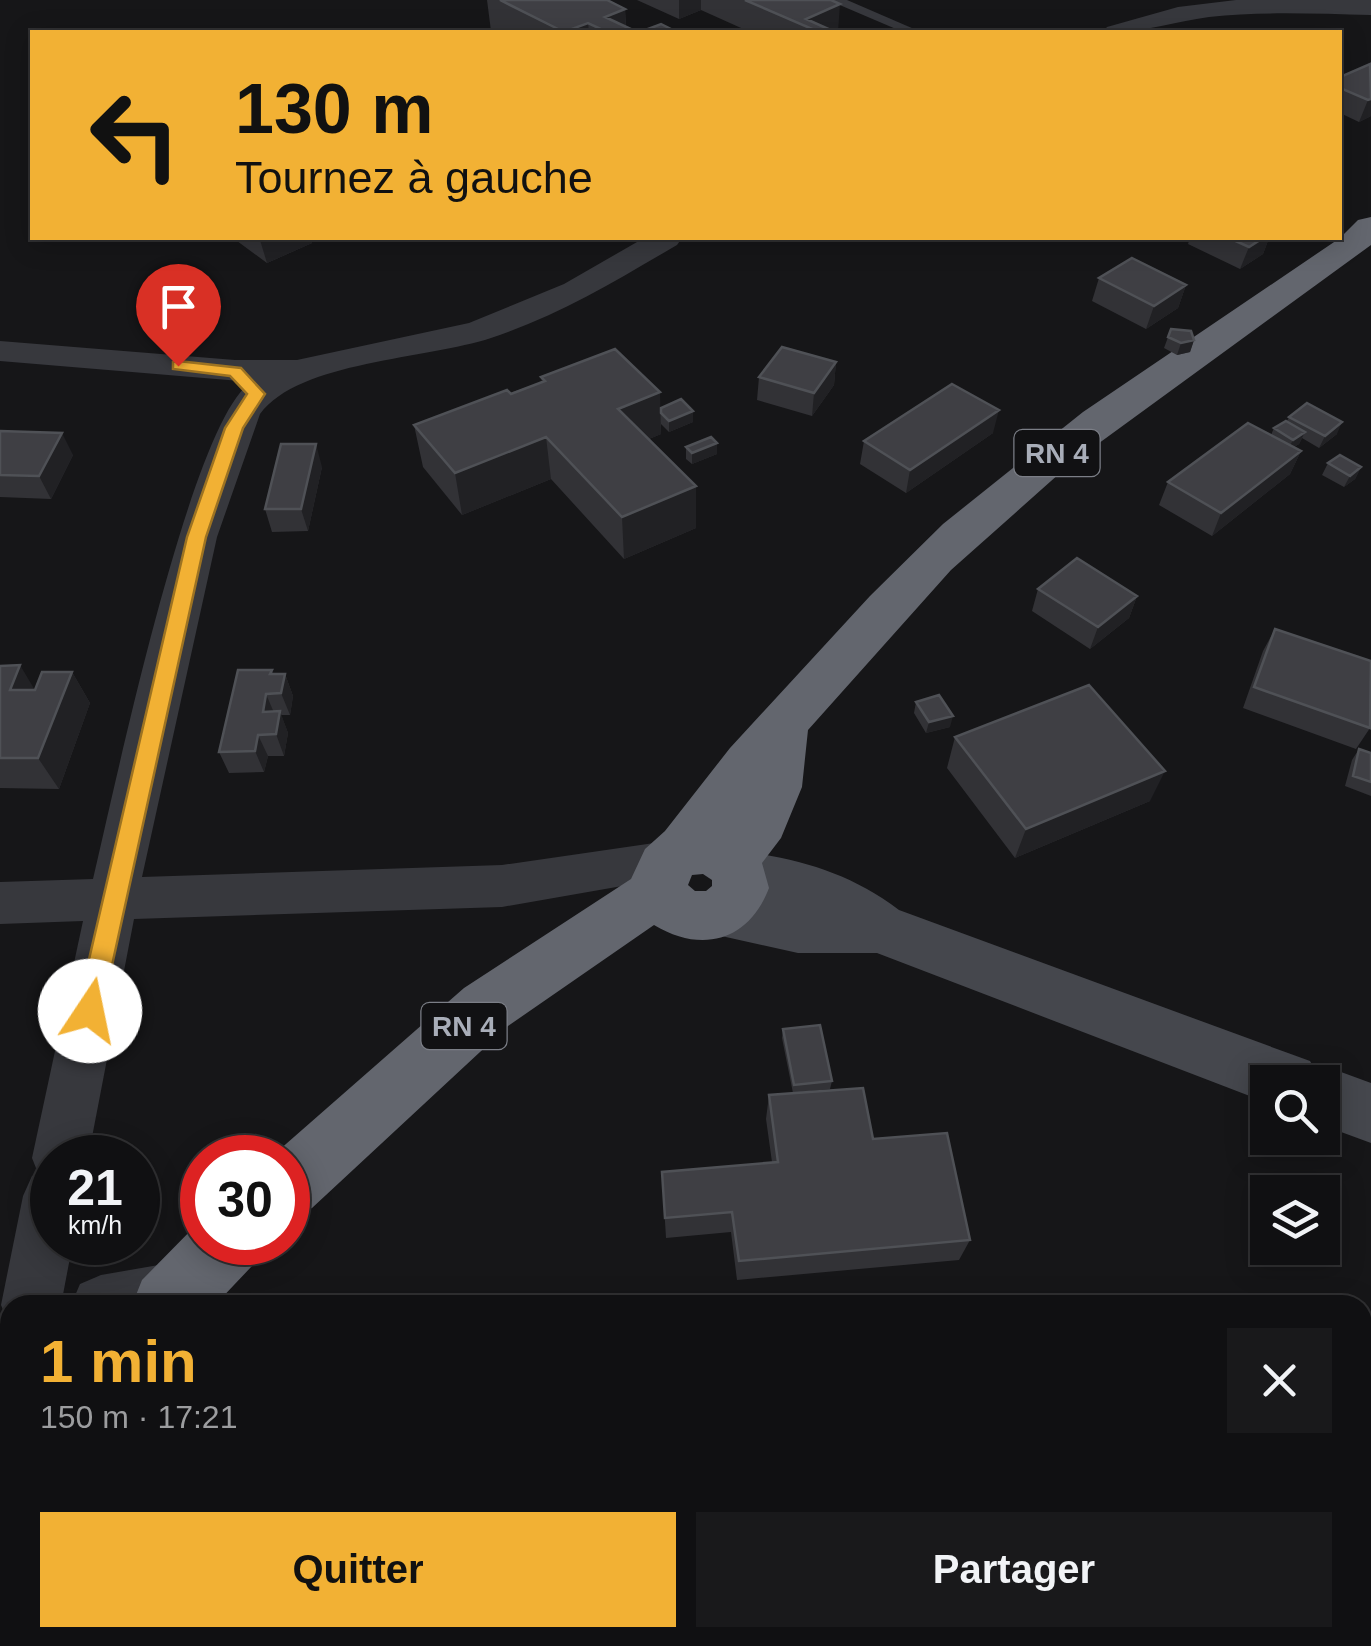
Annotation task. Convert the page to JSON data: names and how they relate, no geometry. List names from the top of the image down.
{
  "streets": {
    "highway": ["RN 4"]
  },
  "page": {
    "turn": ["130 m", "Tournez à gauche"],
    "speed": "21 km/h",
    "limit": "30",
    "heading": ["1 min", "150 m · 17:21"],
    "buttons": ["Quitter", "Partager"]
  }
}
